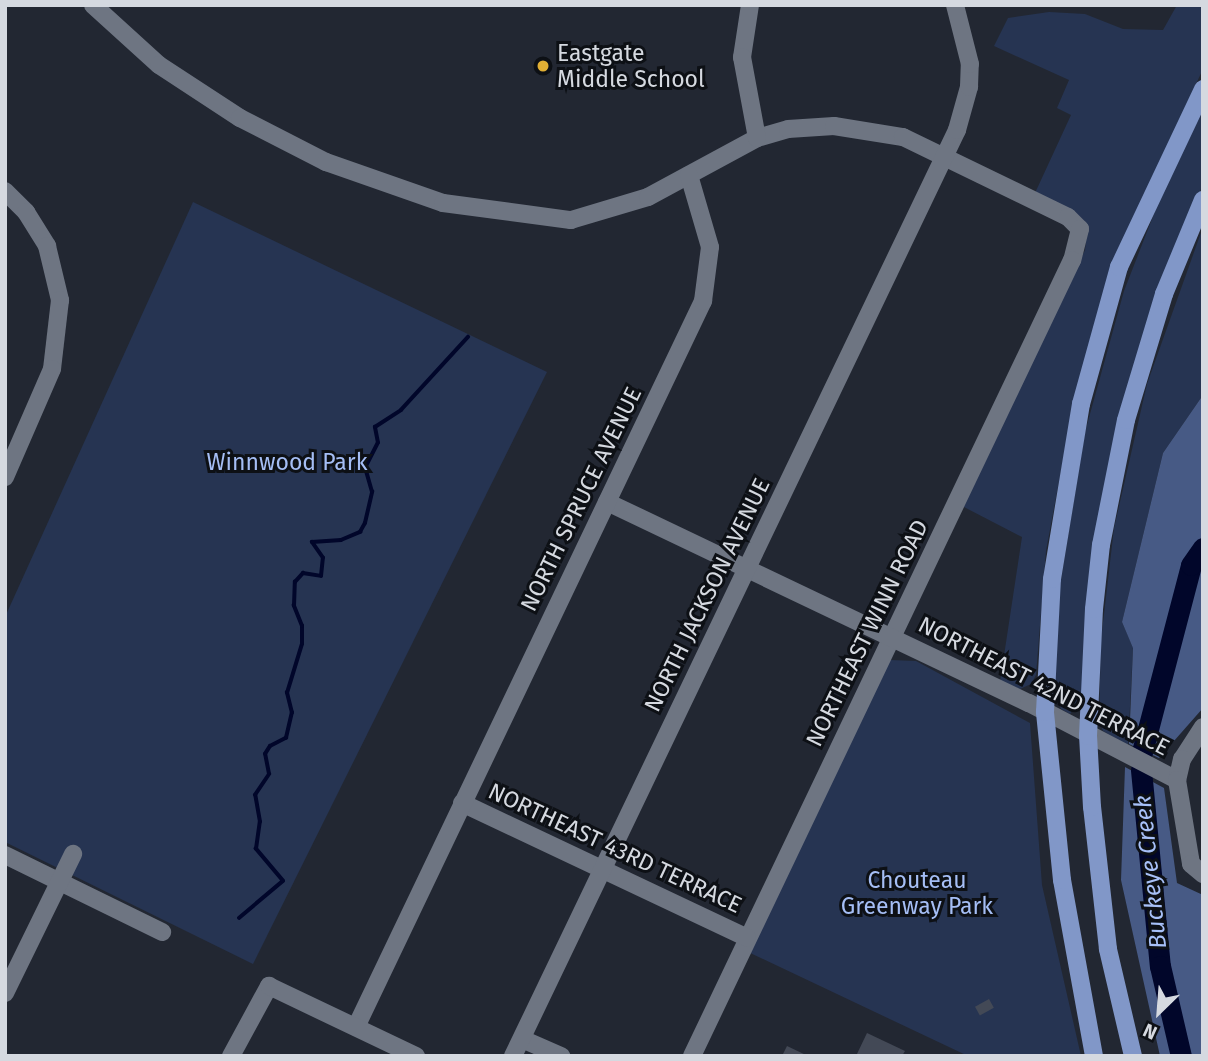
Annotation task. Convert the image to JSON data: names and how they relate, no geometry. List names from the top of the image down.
{
  "streets": {
    "street": [
      "NORTH SPRUCE AVENUE",
      "NORTH JACKSON AVENUE",
      "NORTHEAST WINN ROAD",
      "NORTHEAST 42ND TERRACE",
      "NORTHEAST 43RD TERRACE"
    ]
  },
  "crossings": [
    ["NORTH SPRUCE AVENUE", "NORTHEAST 42ND TERRACE"],
    ["NORTH SPRUCE AVENUE", "NORTHEAST 43RD TERRACE"],
    ["NORTH JACKSON AVENUE", "NORTHEAST WINN ROAD"],
    ["NORTH JACKSON AVENUE", "NORTHEAST 42ND TERRACE"],
    ["NORTH JACKSON AVENUE", "NORTHEAST 43RD TERRACE"],
    ["NORTHEAST WINN ROAD", "NORTHEAST 42ND TERRACE"],
    ["NORTHEAST WINN ROAD", "NORTHEAST 43RD TERRACE"]
  ],
  "water": ["Buckeye Creek"],
  "parks": ["Winnwood Park", "Chouteau Greenway Park"],
  "places": ["Eastgate Middle School"],
  "north": "bottom left"
}
